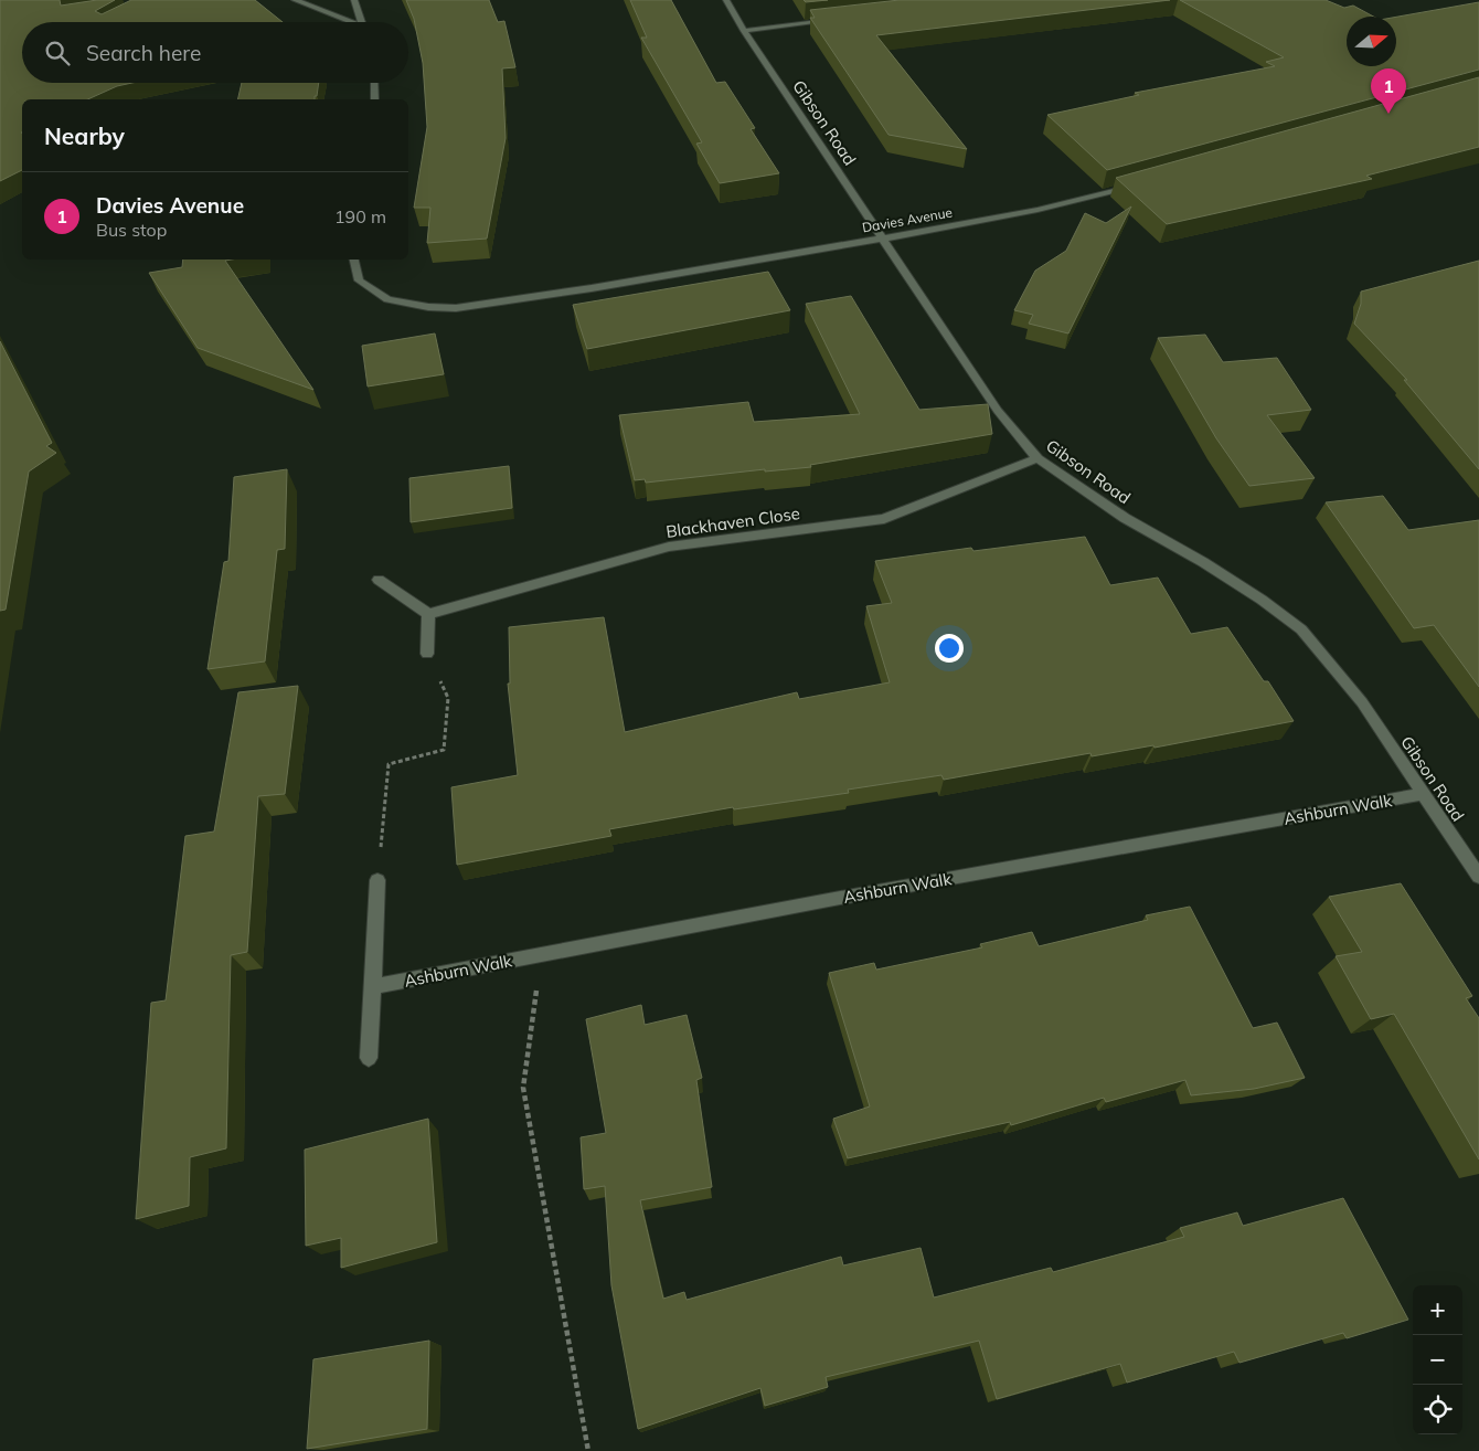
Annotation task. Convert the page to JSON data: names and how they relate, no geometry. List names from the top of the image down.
{
  "streets": {
    "street": [
      "Gibson Road",
      "Davies Avenue",
      "Blackhaven Close",
      "Ashburn Walk"
    ]
  },
  "crossings": [
    ["Gibson Road", "Davies Avenue"],
    ["Gibson Road", "Blackhaven Close"],
    ["Gibson Road", "Ashburn Walk"]
  ],
  "north": "right",
  "page": {
    "search": "Search here",
    "pins": "1",
    "heading": "Nearby",
    "list": [
      {
        "mark": "1",
        "name": "Davies Avenue",
        "note": "Bus stop",
        "value": "190 m"
      }
    ],
    "map_buttons": ["+", "−"]
  }
}
